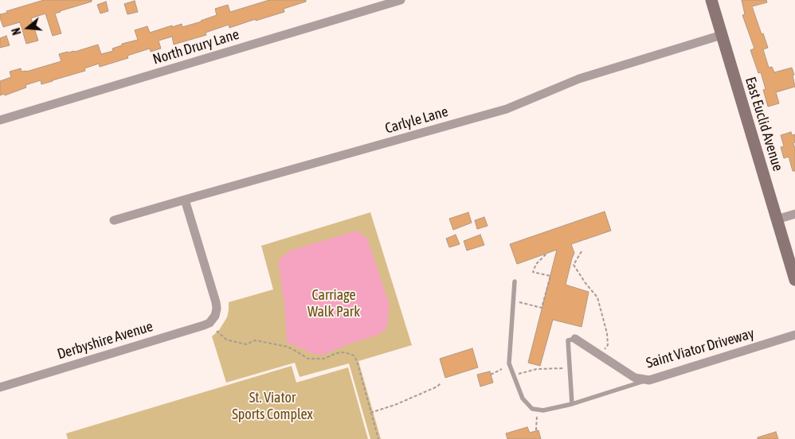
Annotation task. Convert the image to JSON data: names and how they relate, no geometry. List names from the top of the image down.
{
  "streets": {
    "main road": ["East Euclid Avenue"],
    "street": [
      "North Drury Lane",
      "Carlyle Lane",
      "Derbyshire Avenue",
      "Saint Viator Driveway"
    ]
  },
  "crossings": [
    ["Carlyle Lane", "East Euclid Avenue"],
    ["Carlyle Lane", "Derbyshire Avenue"]
  ],
  "parks": ["Carriage Walk Park", "St. Viator Sports Complex"],
  "north": "left"
}
